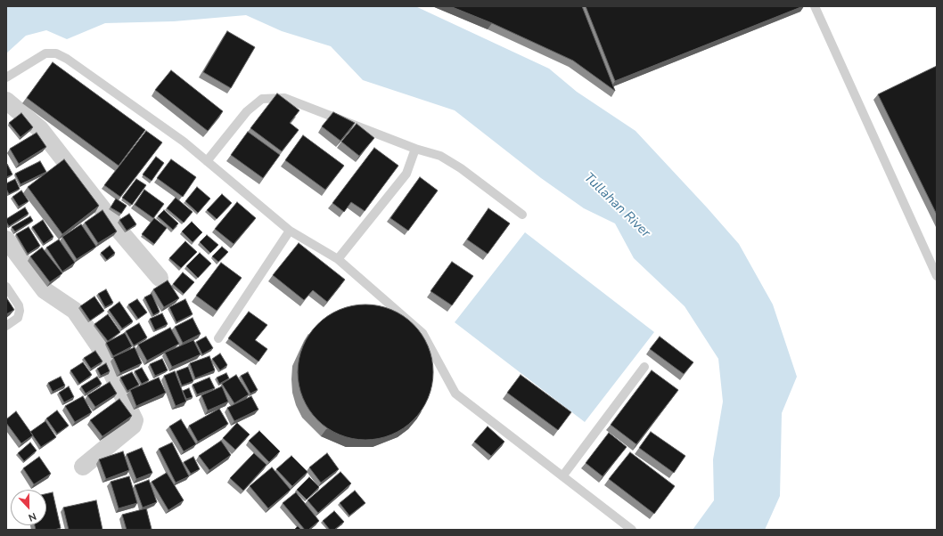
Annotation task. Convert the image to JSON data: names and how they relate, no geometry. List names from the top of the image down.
{
  "water": ["Tullahan River"],
  "north": "bottom"
}
